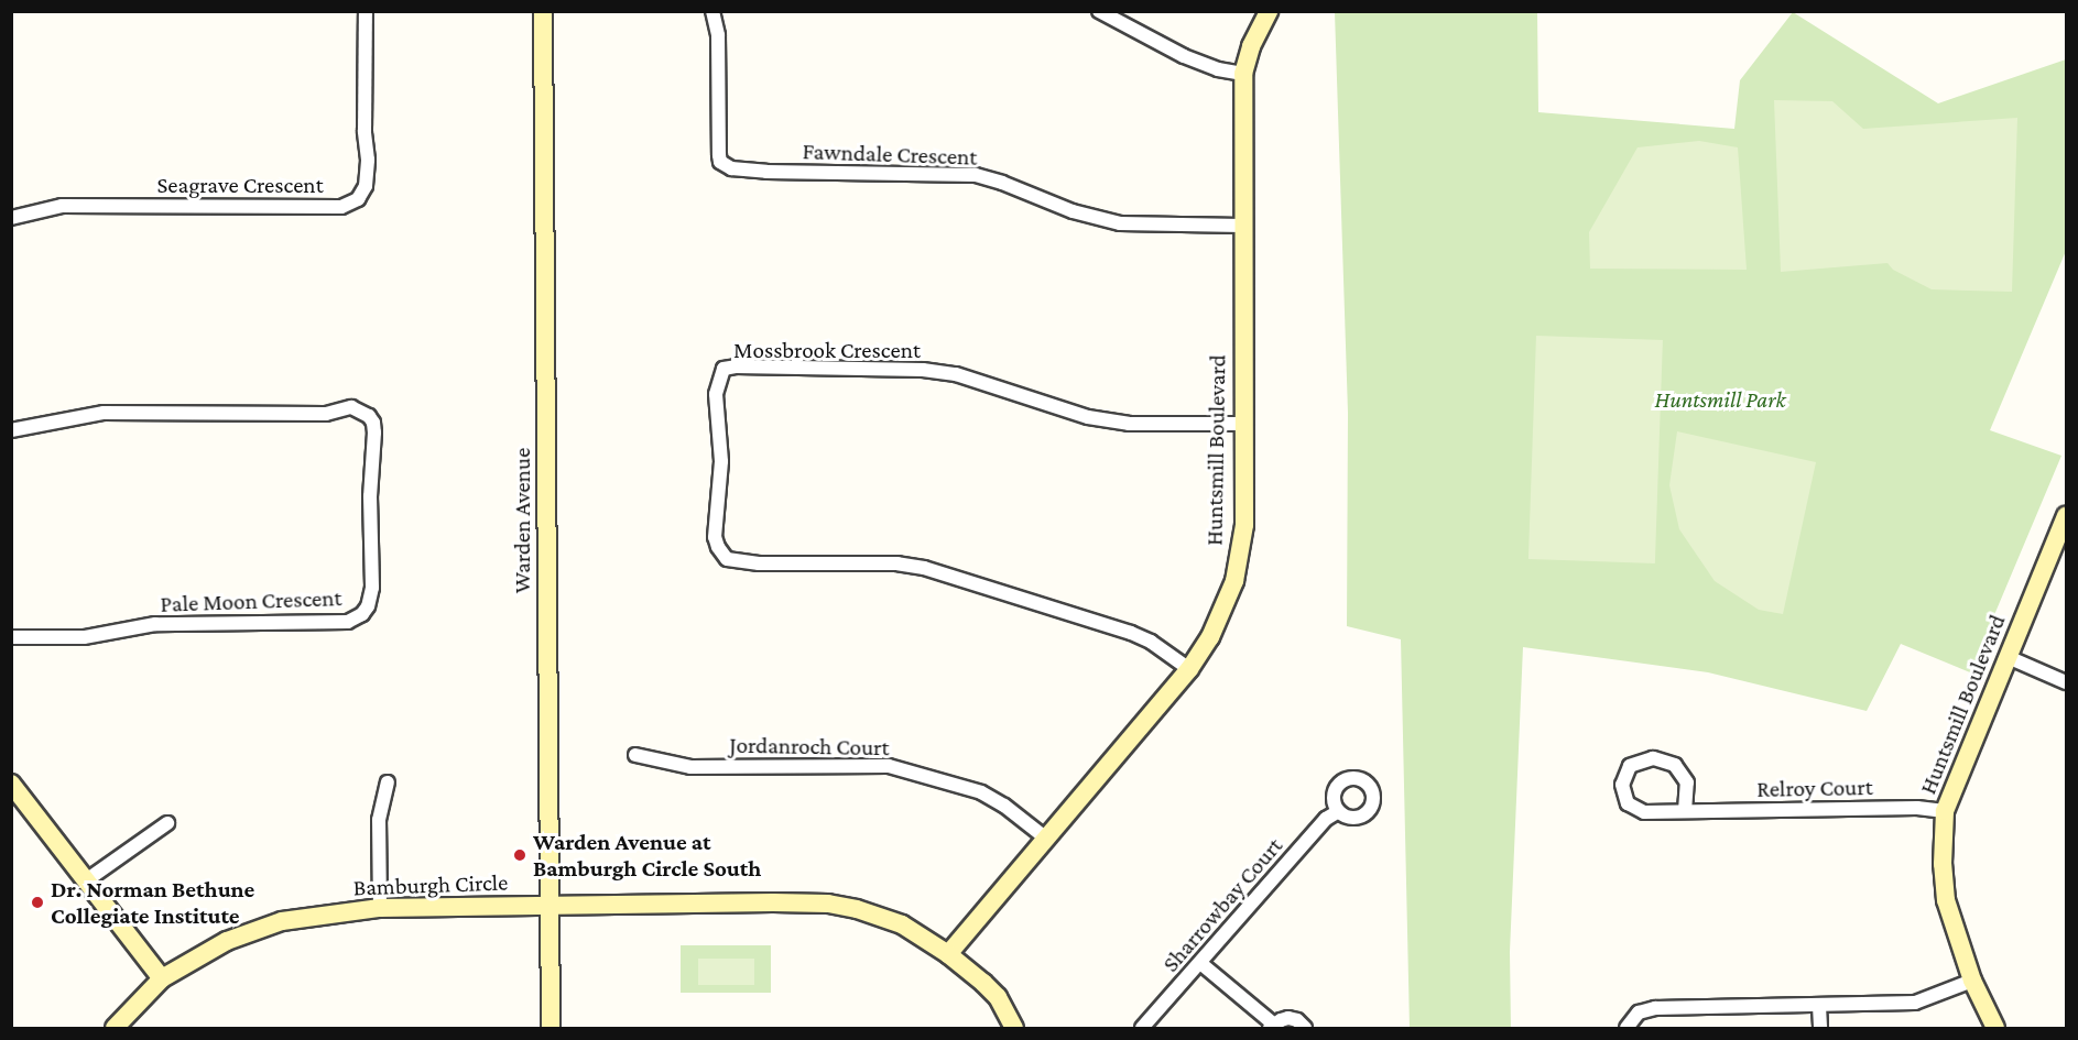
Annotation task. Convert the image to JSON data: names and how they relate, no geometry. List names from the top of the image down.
{
  "streets": {
    "street": [
      "Fawndale Crescent",
      "Seagrave Crescent",
      "Mossbrook Crescent",
      "Huntsmill Boulevard",
      "Warden Avenue",
      "Pale Moon Crescent",
      "Jordanroch Court",
      "Relroy Court",
      "Bamburgh Circle",
      "Sharrowbay Court"
    ]
  },
  "crossings": [
    ["Fawndale Crescent", "Huntsmill Boulevard"],
    ["Mossbrook Crescent", "Huntsmill Boulevard"],
    ["Huntsmill Boulevard", "Jordanroch Court"],
    ["Huntsmill Boulevard", "Relroy Court"],
    ["Huntsmill Boulevard", "Bamburgh Circle"],
    ["Warden Avenue", "Bamburgh Circle"]
  ],
  "parks": ["Huntsmill Park"],
  "places": ["Warden Avenue at Bamburgh Circle South", "Dr. Norman Bethune Collegiate Institute"]
}
